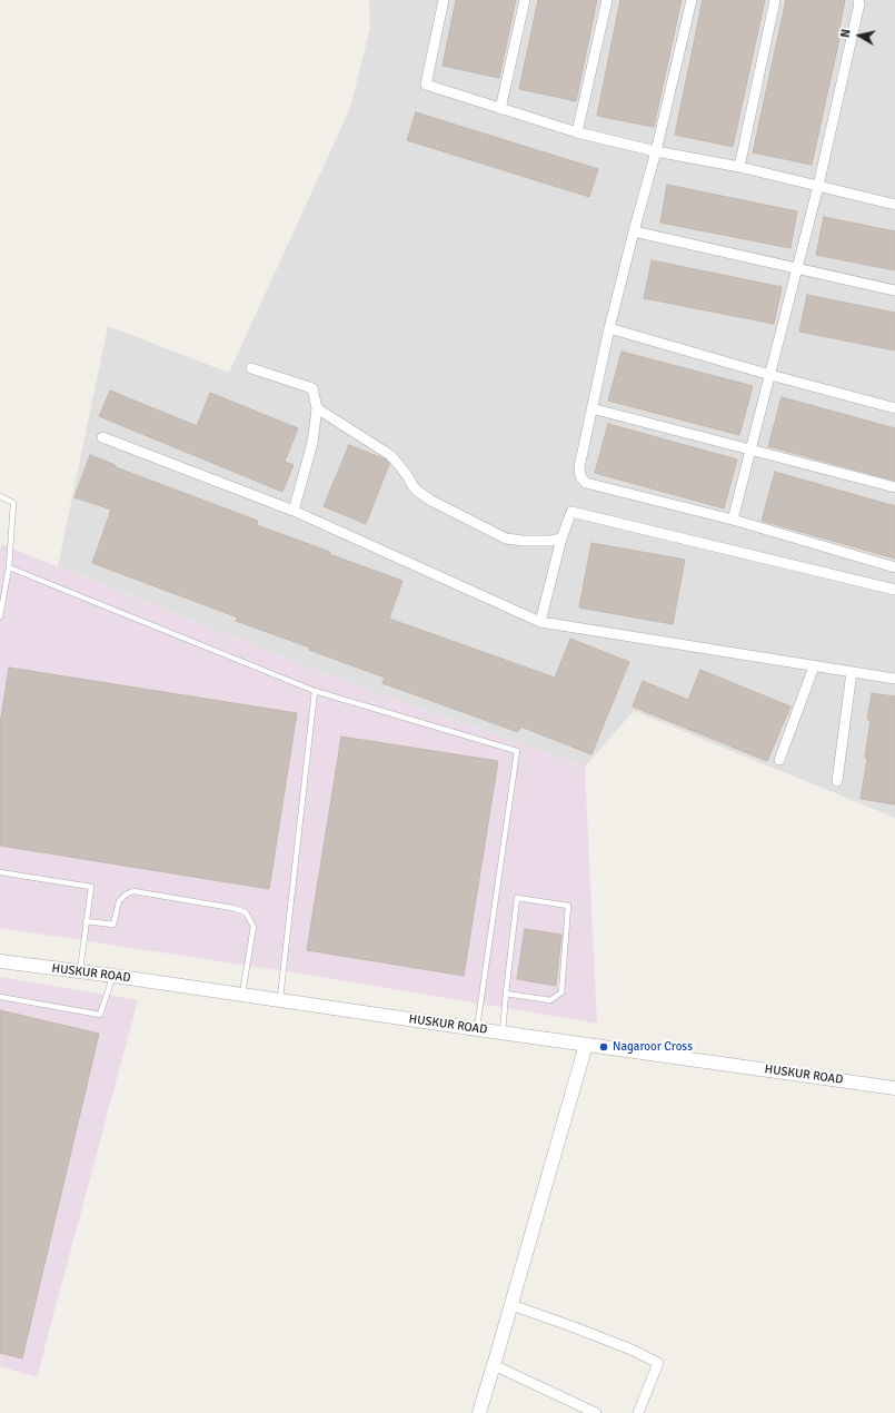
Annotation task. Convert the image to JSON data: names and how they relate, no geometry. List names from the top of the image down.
{
  "streets": {
    "street": ["HUSKUR ROAD"]
  },
  "places": ["Nagaroor Cross"],
  "north": "left"
}
